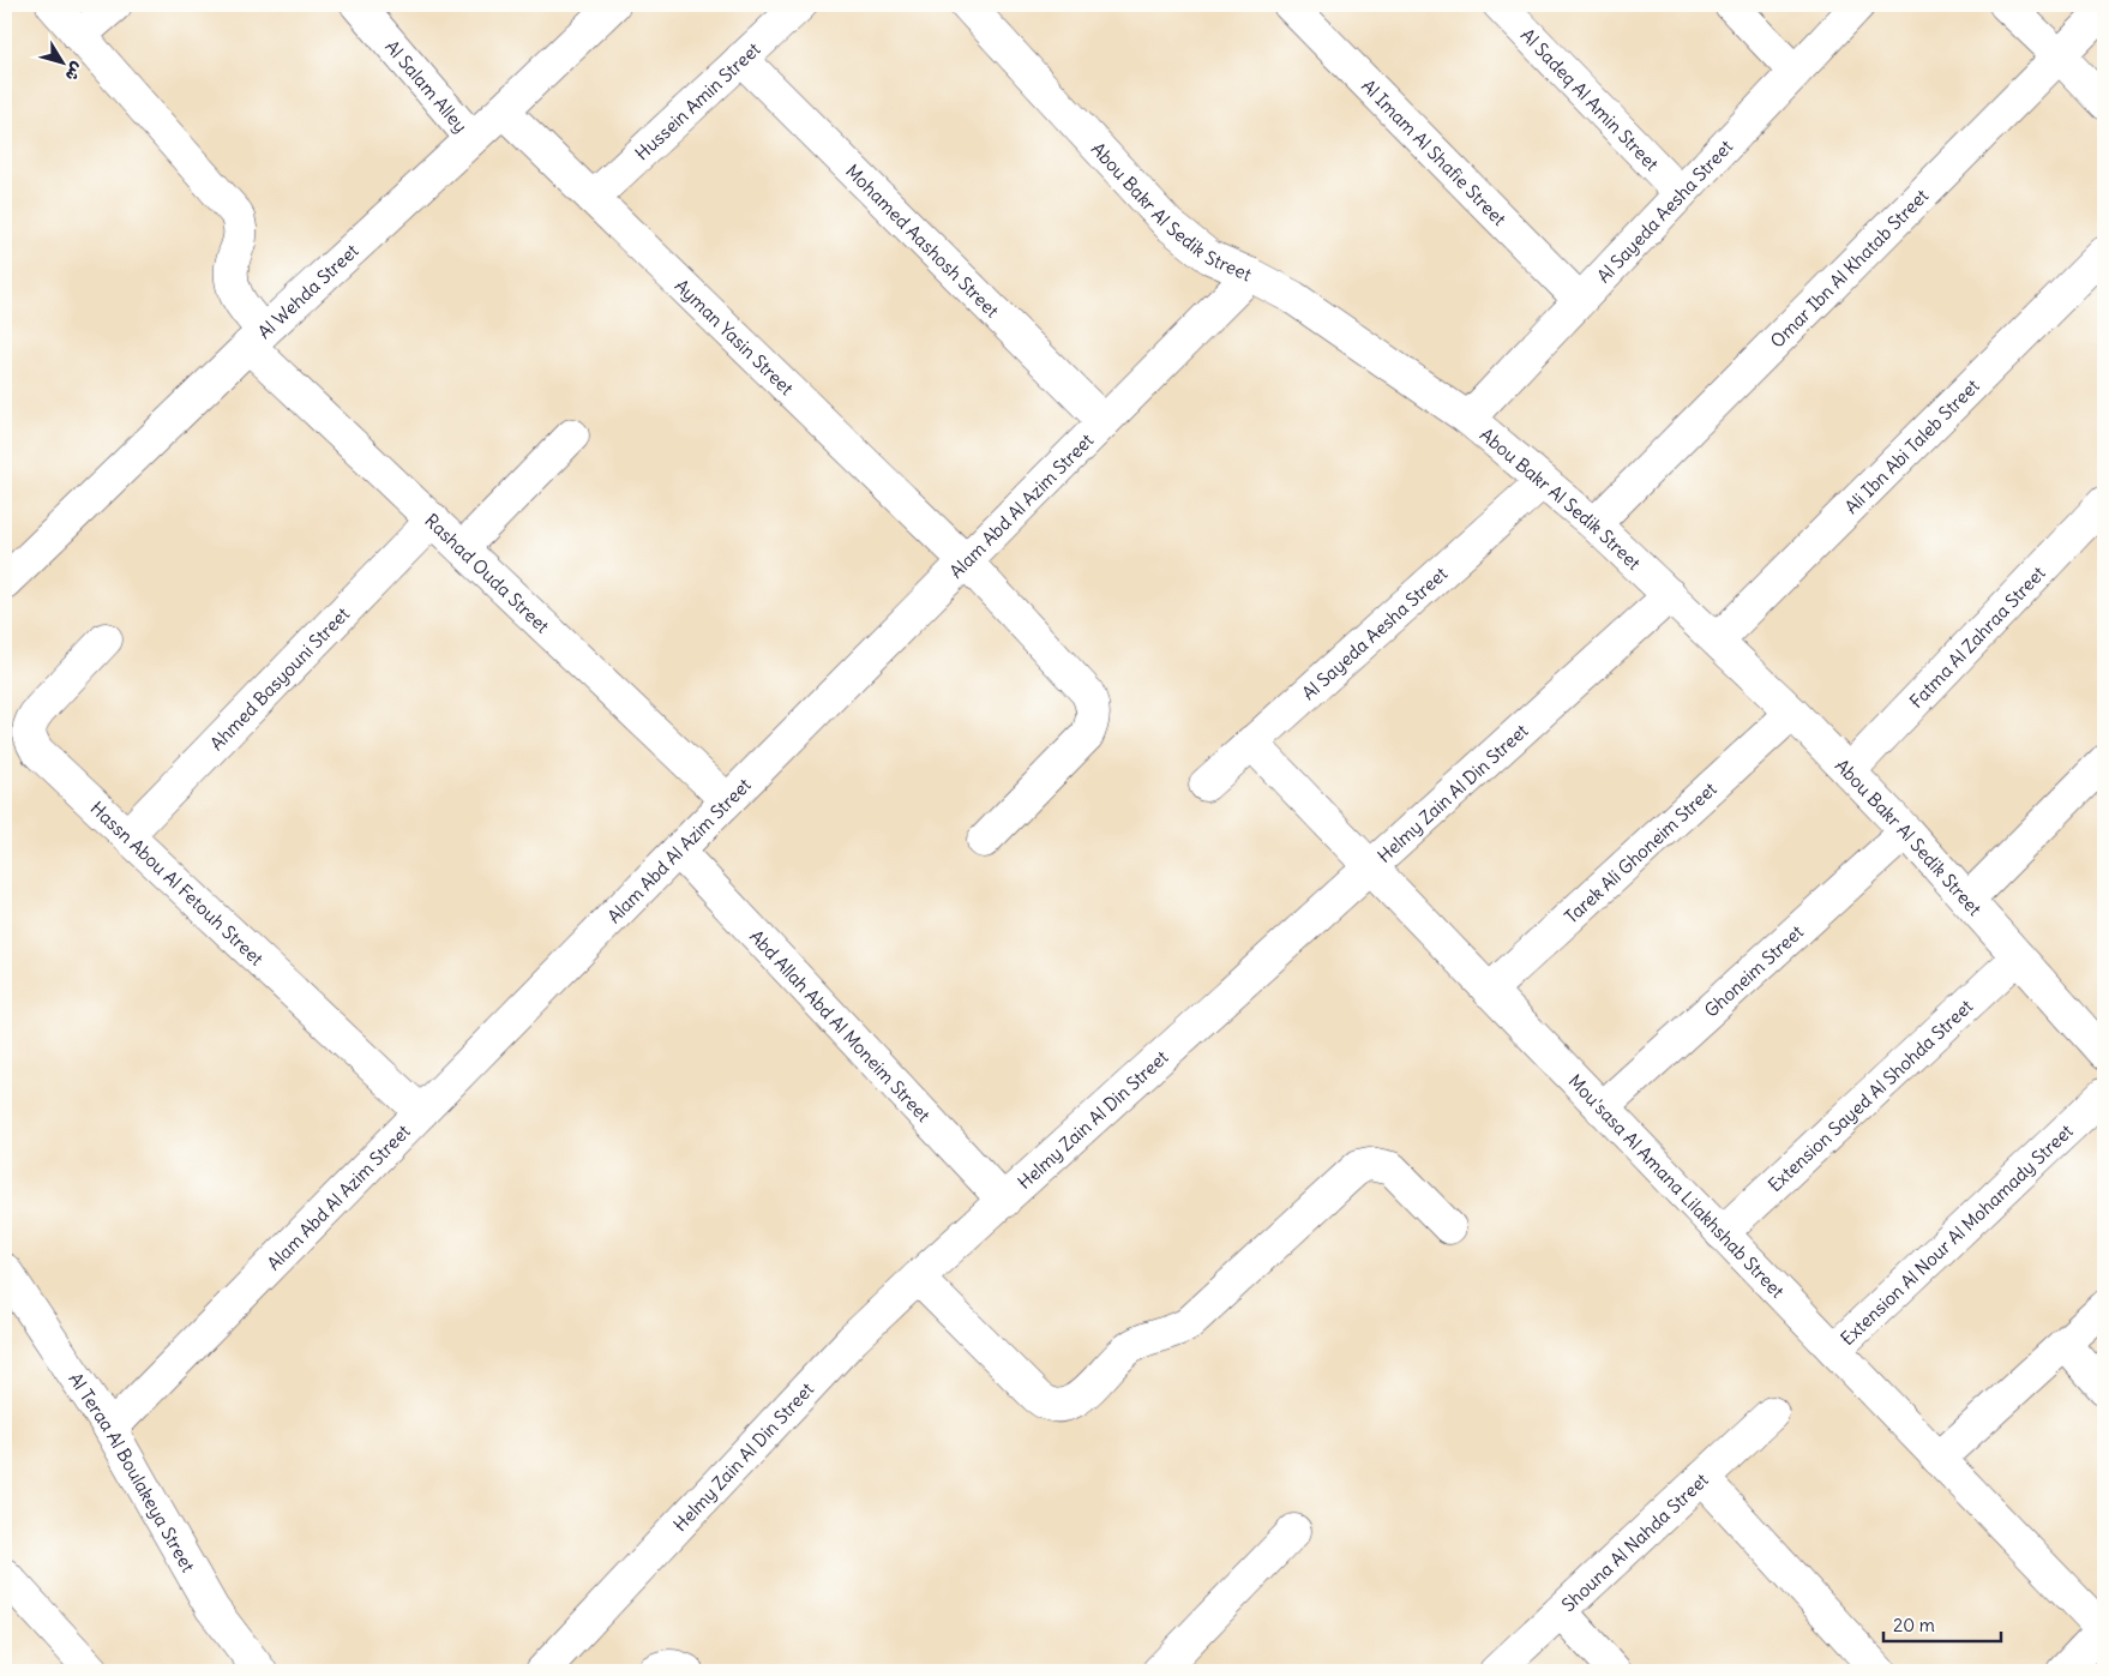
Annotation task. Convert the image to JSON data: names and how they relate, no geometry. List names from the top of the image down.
{
  "streets": {
    "street": [
      "Al Salam Alley",
      "Al Sadeq Al Amin Street",
      "Hussein Amin Street",
      "Al Imam Al Shafie Street",
      "Abou Bakr Al Sedik Street",
      "Al Sayeda Aesha Street",
      "Mohamed Aashosh Street",
      "Omar Ibn Al Khatab Street",
      "Al Wehda Street",
      "Ayman Yasin Street",
      "Ali Ibn Abi Taleb Street",
      "Alam Abd Al Azim Street",
      "Rashad Ouda Street",
      "Fatma Al Zahraa Street",
      "Ahmed Basyouni Street",
      "Helmy Zain Al Din Street",
      "Tarek Ali Ghoneim Street",
      "Hassn Abou Al Fetouh Street",
      "Ghoneim Street",
      "Abd Allah Abd Al Moneim Street",
      "Extension Sayed Al Shohda Street",
      "Mou'sasa Al Amana Lilakhshab Street",
      "Extension Al Nour Al Mohamady Street",
      "Al Teraa Al Boulakeya Street",
      "Shouna Al Nahda Street"
    ]
  },
  "crossings": [
    ["Al Salam Alley", "Al Wehda Street"],
    ["Al Sadeq Al Amin Street", "Al Sayeda Aesha Street"],
    ["Hussein Amin Street", "Mohamed Aashosh Street"],
    ["Hussein Amin Street", "Ayman Yasin Street"],
    ["Al Imam Al Shafie Street", "Al Sayeda Aesha Street"],
    ["Abou Bakr Al Sedik Street", "Al Sayeda Aesha Street"],
    ["Abou Bakr Al Sedik Street", "Omar Ibn Al Khatab Street"],
    ["Abou Bakr Al Sedik Street", "Ali Ibn Abi Taleb Street"],
    ["Abou Bakr Al Sedik Street", "Alam Abd Al Azim Street"],
    ["Abou Bakr Al Sedik Street", "Fatma Al Zahraa Street"],
    ["Abou Bakr Al Sedik Street", "Helmy Zain Al Din Street"],
    ["Abou Bakr Al Sedik Street", "Tarek Ali Ghoneim Street"],
    ["Abou Bakr Al Sedik Street", "Ghoneim Street"],
    ["Abou Bakr Al Sedik Street", "Extension Sayed Al Shohda Street"],
    ["Al Sayeda Aesha Street", "Mou'sasa Al Amana Lilakhshab Street"],
    ["Mohamed Aashosh Street", "Alam Abd Al Azim Street"],
    ["Al Wehda Street", "Ayman Yasin Street"],
    ["Al Wehda Street", "Rashad Ouda Street"],
    ["Ayman Yasin Street", "Alam Abd Al Azim Street"],
    ["Alam Abd Al Azim Street", "Rashad Ouda Street"],
    ["Alam Abd Al Azim Street", "Hassn Abou Al Fetouh Street"],
    ["Alam Abd Al Azim Street", "Abd Allah Abd Al Moneim Street"],
    ["Alam Abd Al Azim Street", "Al Teraa Al Boulakeya Street"],
    ["Rashad Ouda Street", "Ahmed Basyouni Street"],
    ["Ahmed Basyouni Street", "Hassn Abou Al Fetouh Street"],
    ["Helmy Zain Al Din Street", "Abd Allah Abd Al Moneim Street"],
    ["Helmy Zain Al Din Street", "Mou'sasa Al Amana Lilakhshab Street"],
    ["Tarek Ali Ghoneim Street", "Mou'sasa Al Amana Lilakhshab Street"],
    ["Ghoneim Street", "Mou'sasa Al Amana Lilakhshab Street"],
    ["Extension Sayed Al Shohda Street", "Mou'sasa Al Amana Lilakhshab Street"],
    ["Mou'sasa Al Amana Lilakhshab Street", "Extension Al Nour Al Mohamady Street"]
  ],
  "scale_bar": "20 m",
  "north": "bottom right"
}
